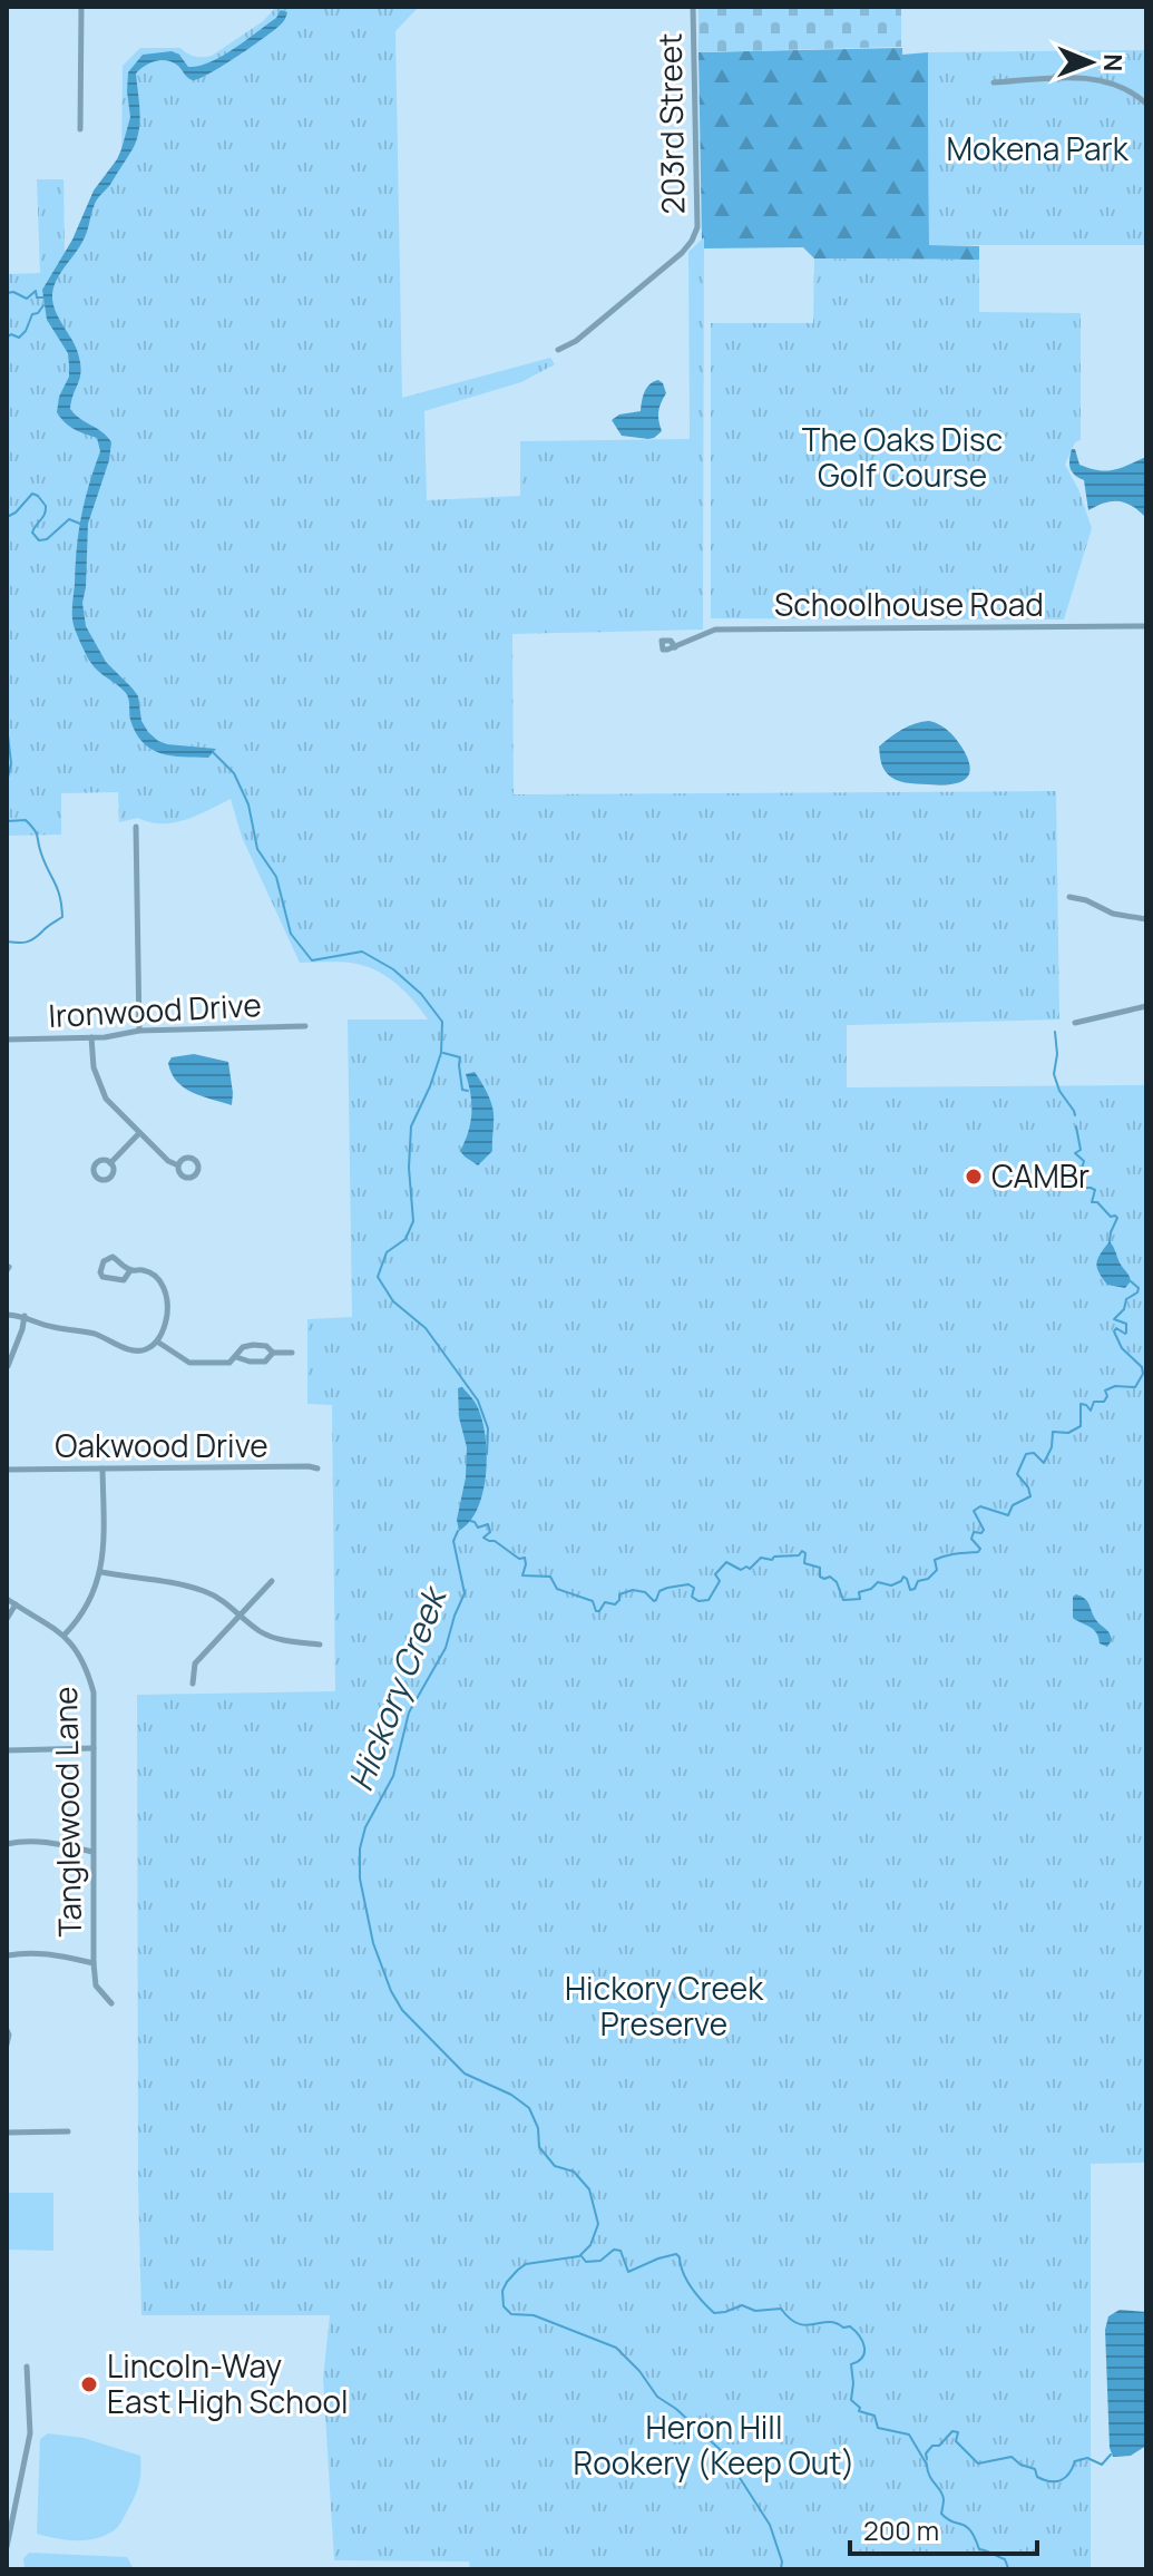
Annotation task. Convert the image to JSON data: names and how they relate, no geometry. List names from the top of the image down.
{
  "streets": {
    "street": [
      "203rd Street",
      "Schoolhouse Road",
      "Ironwood Drive",
      "Oakwood Drive",
      "Tanglewood Lane"
    ]
  },
  "water": ["Hickory Creek"],
  "parks": [
    "Mokena Park",
    "The Oaks Disc Golf Course",
    "Hickory Creek Preserve",
    "Heron Hill Rookery (Keep Out)"
  ],
  "places": ["CAMBr", "Lincoln-Way East High School"],
  "scale_bar": "200 m",
  "north": "right"
}
